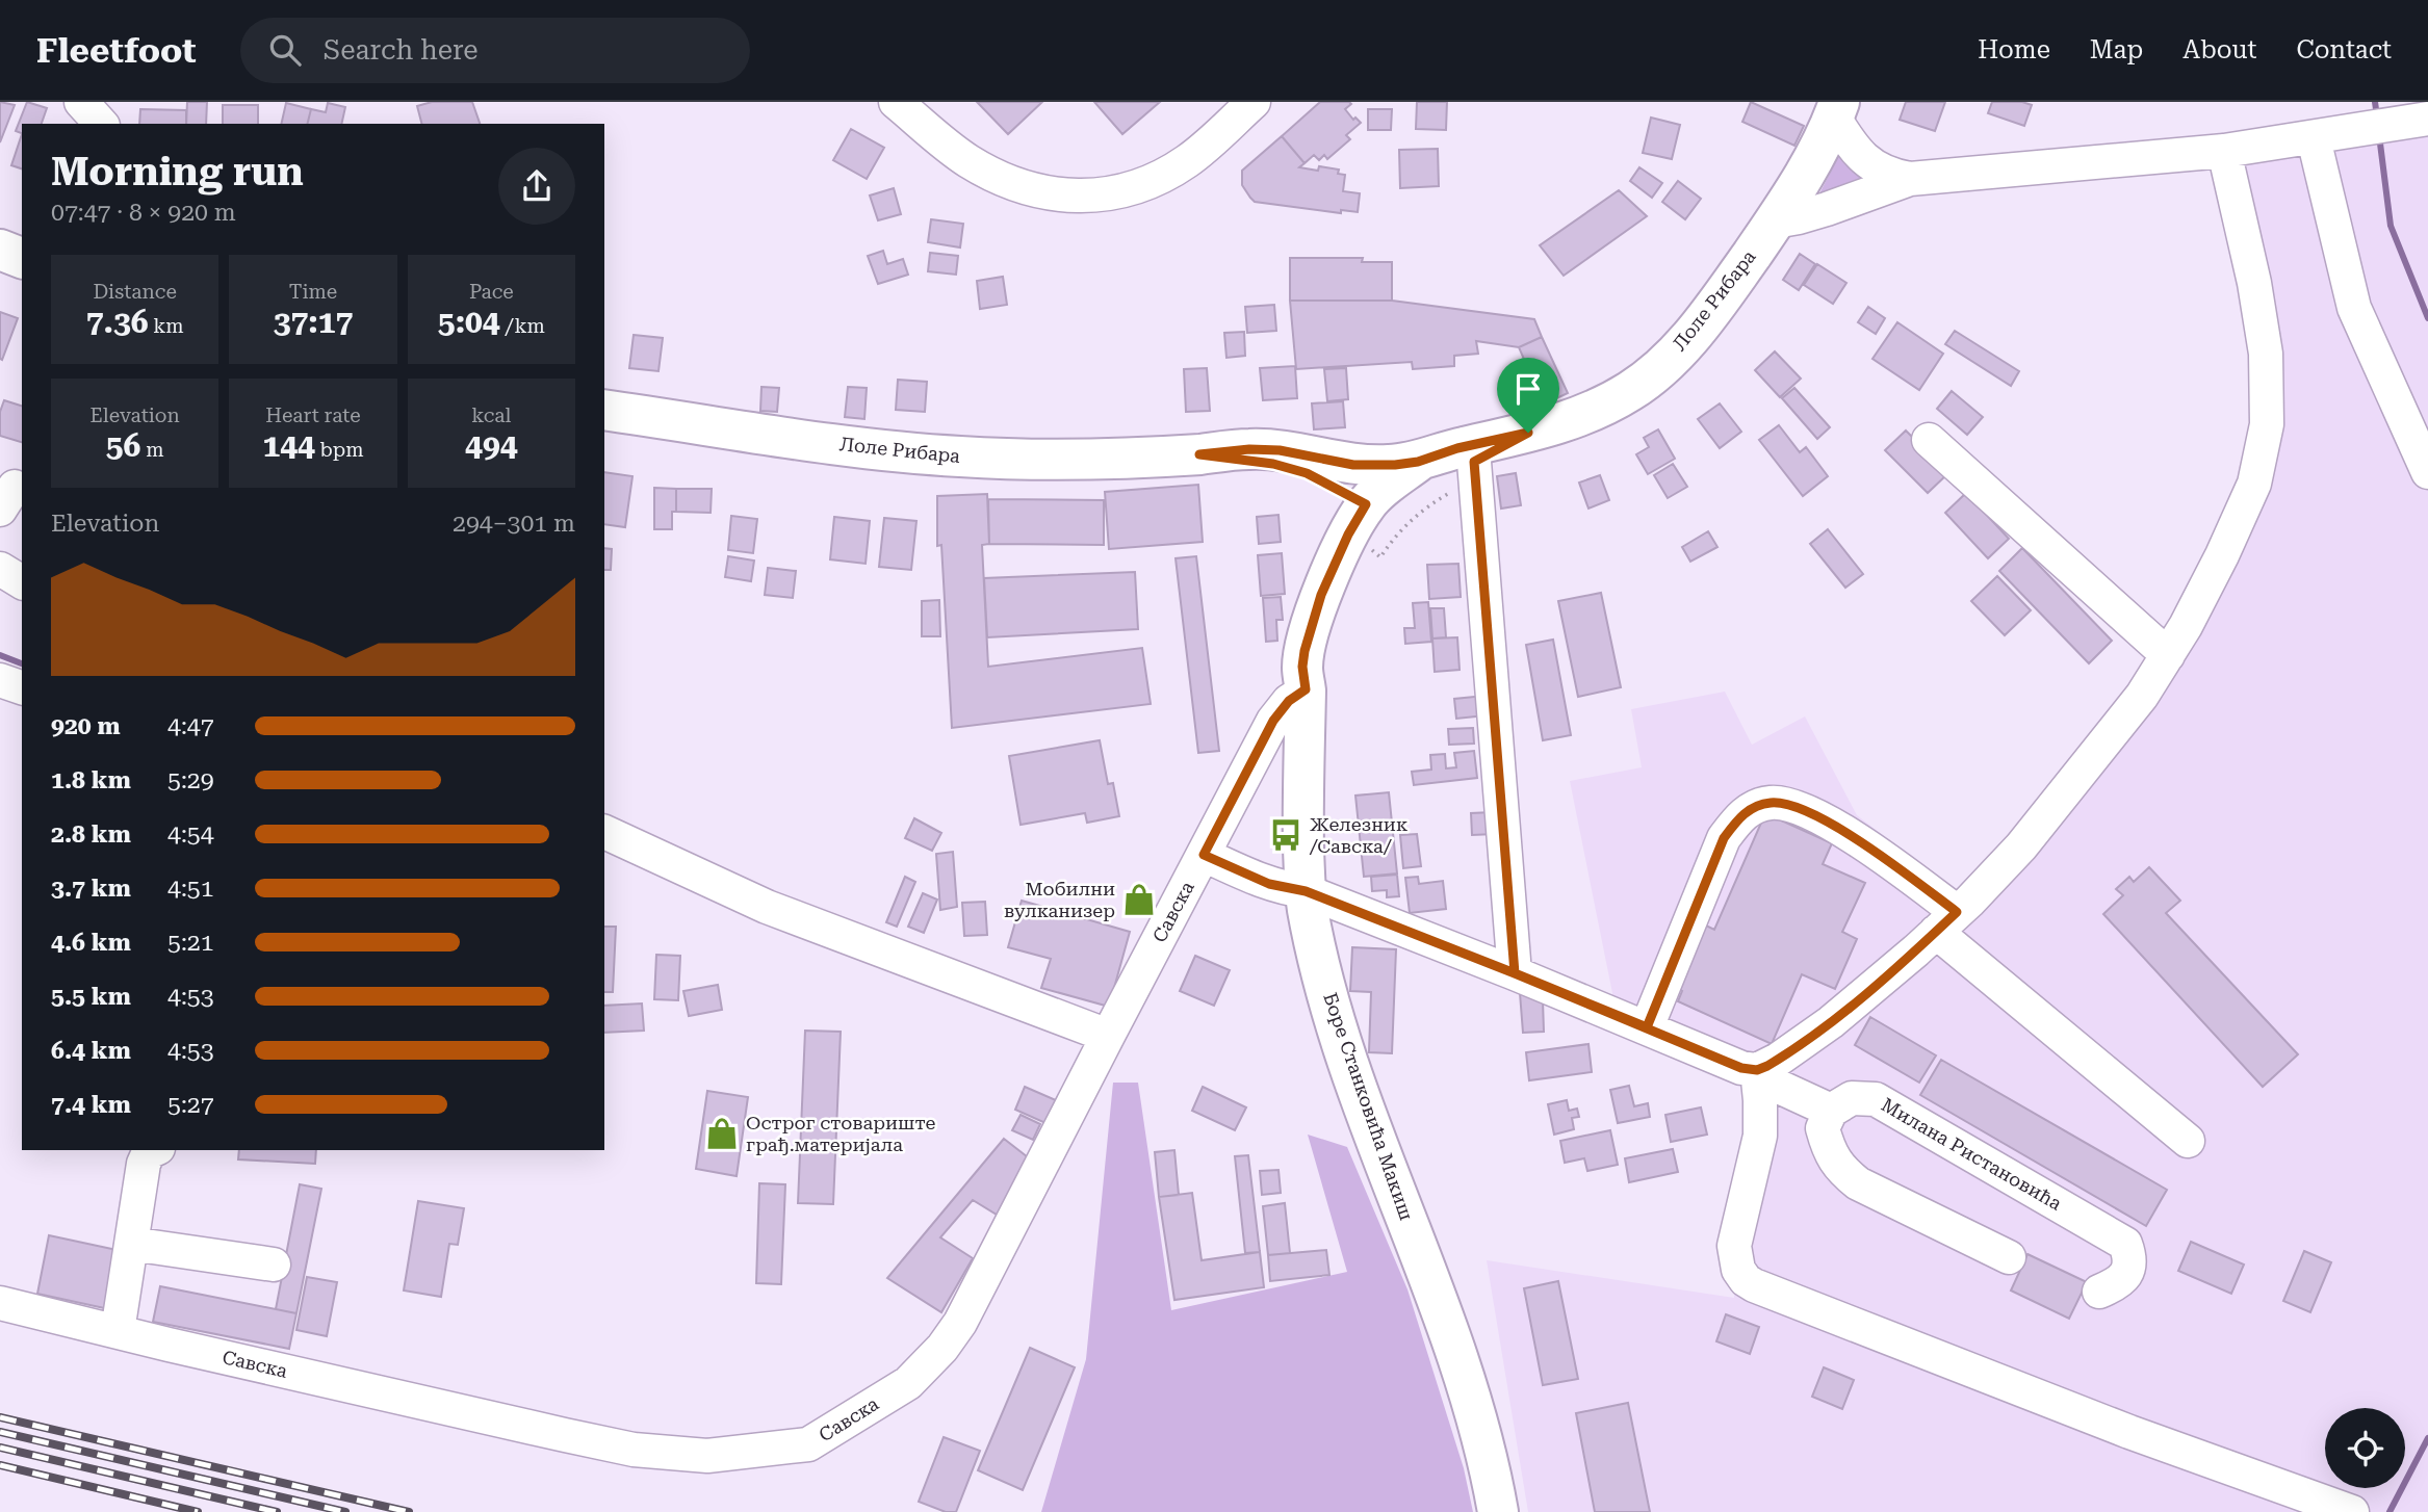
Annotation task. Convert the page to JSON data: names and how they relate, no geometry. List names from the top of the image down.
{
  "streets": {
    "main road": ["Лоле Рибара", "Савска", "Боре Станковића Макиш"],
    "street": ["Милана Ристановића"]
  },
  "crossings": [
    ["Лоле Рибара", "Савска"],
    ["Савска", "Боре Станковића Макиш"]
  ],
  "places": {
    "bus stop": ["Железник /Савска/"],
    "shop": ["Мобилни вулканизер", "Острог стовариште грађ.материјала"]
  },
  "page": {
    "header": "Fleetfoot",
    "search": "Search here",
    "nav": [
      "Home",
      "Map",
      "About",
      "Contact"
    ],
    "heading": ["Morning run", "07:47 · 8 × 920 m"],
    "stats": [
      ["Distance", "7.36 km"],
      ["Time", "37:17"],
      ["Pace", "5:04 /km"],
      ["Elevation", "56 m"],
      ["Heart rate", "144 bpm"],
      ["kcal", "494"]
    ],
    "chart": ["Elevation", "294–301 m"],
    "list": [
      {
        "name": "920 m",
        "note": "4:47"
      },
      {
        "name": "1.8 km",
        "note": "5:29"
      },
      {
        "name": "2.8 km",
        "note": "4:54"
      },
      {
        "name": "3.7 km",
        "note": "4:51"
      },
      {
        "name": "4.6 km",
        "note": "5:21"
      },
      {
        "name": "5.5 km",
        "note": "4:53"
      },
      {
        "name": "6.4 km",
        "note": "4:53"
      },
      {
        "name": "7.4 km",
        "note": "5:27"
      }
    ]
  }
}
